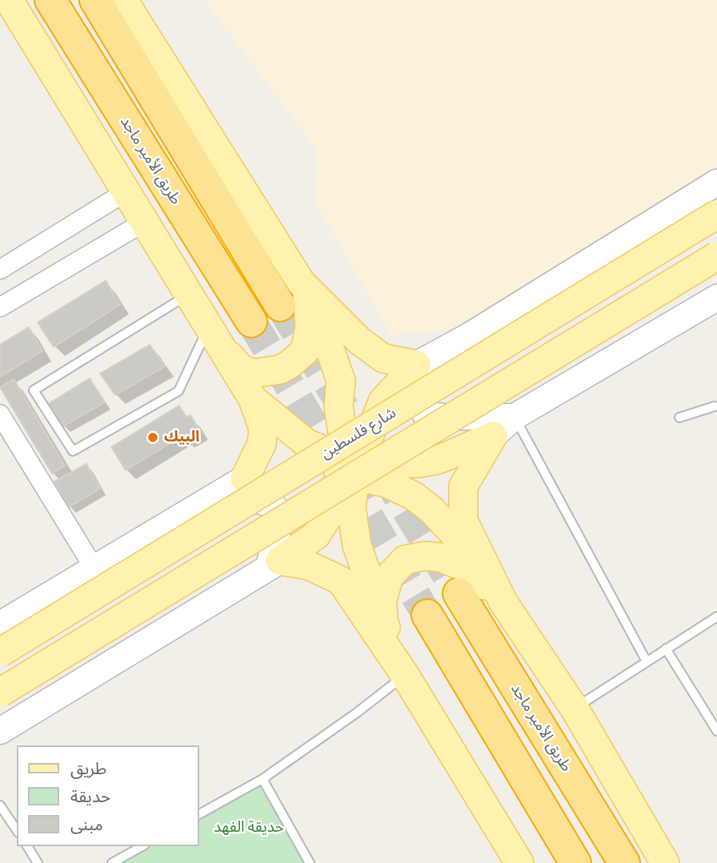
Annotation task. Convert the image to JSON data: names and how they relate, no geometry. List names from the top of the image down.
{
  "streets": {
    "highway": ["طريق الأمير ماجد"],
    "main road": ["شارع فلسطين"]
  },
  "parks": ["حديقة الفهد"],
  "places": ["البيك"],
  "legend": ["طريق", "حديقة", "مبنى"]
}
